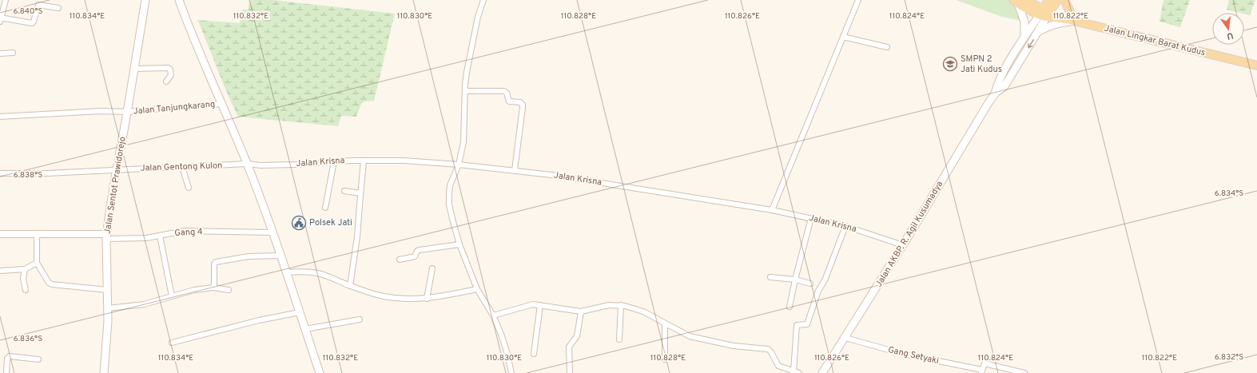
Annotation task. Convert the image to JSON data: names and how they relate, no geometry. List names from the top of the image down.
{
  "streets": {
    "main road": ["Jalan Lingkar Barat Kudus", "Jalan Sentot Prawidorejo", "Jalan AKBP. R. Agil Kusumadya"],
    "street": [
      "Jalan Tanjungkarang",
      "Jalan Krisna",
      "Jalan Gentong Kulon",
      "Gang 4",
      "Gang Setyaki"
    ]
  },
  "crossings": [
    ["Jalan Lingkar Barat Kudus", "Jalan AKBP. R. Agil Kusumadya"],
    ["Jalan Tanjungkarang", "Jalan Sentot Prawidorejo"],
    ["Jalan Krisna", "Jalan Gentong Kulon"],
    ["Jalan Krisna", "Jalan AKBP. R. Agil Kusumadya"],
    ["Jalan Gentong Kulon", "Jalan Sentot Prawidorejo"],
    ["Jalan Sentot Prawidorejo", "Gang 4"],
    ["Jalan AKBP. R. Agil Kusumadya", "Gang Setyaki"]
  ],
  "places": {
    "school or university": ["SMPN 2 Jati Kudus"],
    "public building": ["Polsek Jati"]
  },
  "north": "bottom",
  "coordinates": [
    "6.840°S",
    "110.834°E",
    "110.832°E",
    "110.830°E",
    "110.828°E",
    "110.826°E",
    "110.824°E",
    "110.822°E",
    "6.838°S",
    "6.834°S",
    "6.836°S",
    "6.832°S"
  ]
}
